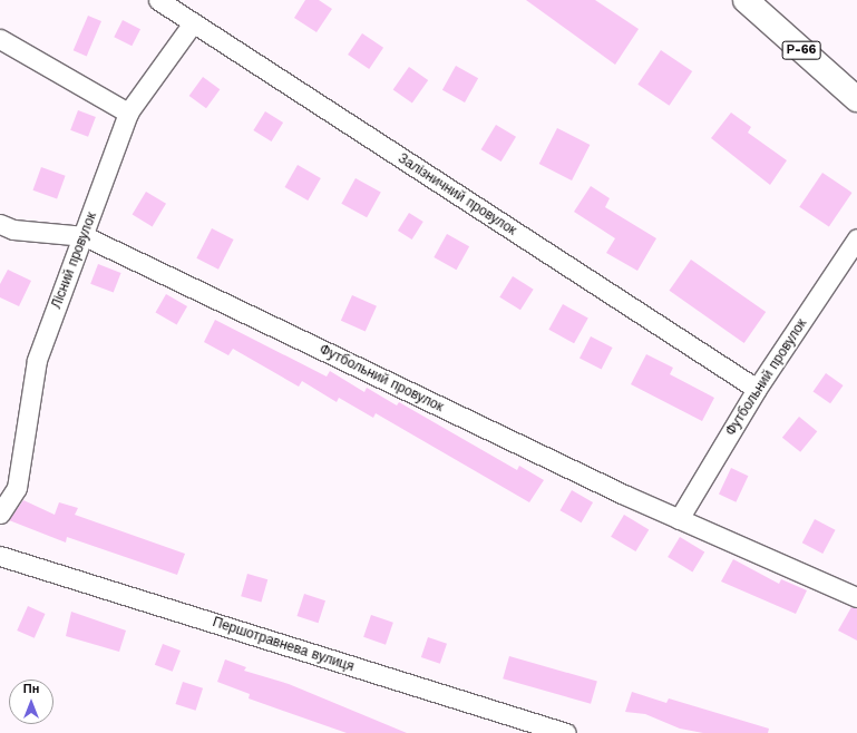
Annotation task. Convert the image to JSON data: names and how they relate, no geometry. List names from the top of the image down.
{
  "streets": {
    "main road": ["Р-66"],
    "street": [
      "Залізничний провулок",
      "Лісний провулок",
      "Футбольний провулок",
      "Першотравнева вулиця"
    ]
  },
  "crossings": [
    ["Залізничний провулок", "Лісний провулок"],
    ["Залізничний провулок", "Футбольний провулок"],
    ["Лісний провулок", "Футбольний провулок"]
  ],
  "north": "top"
}
